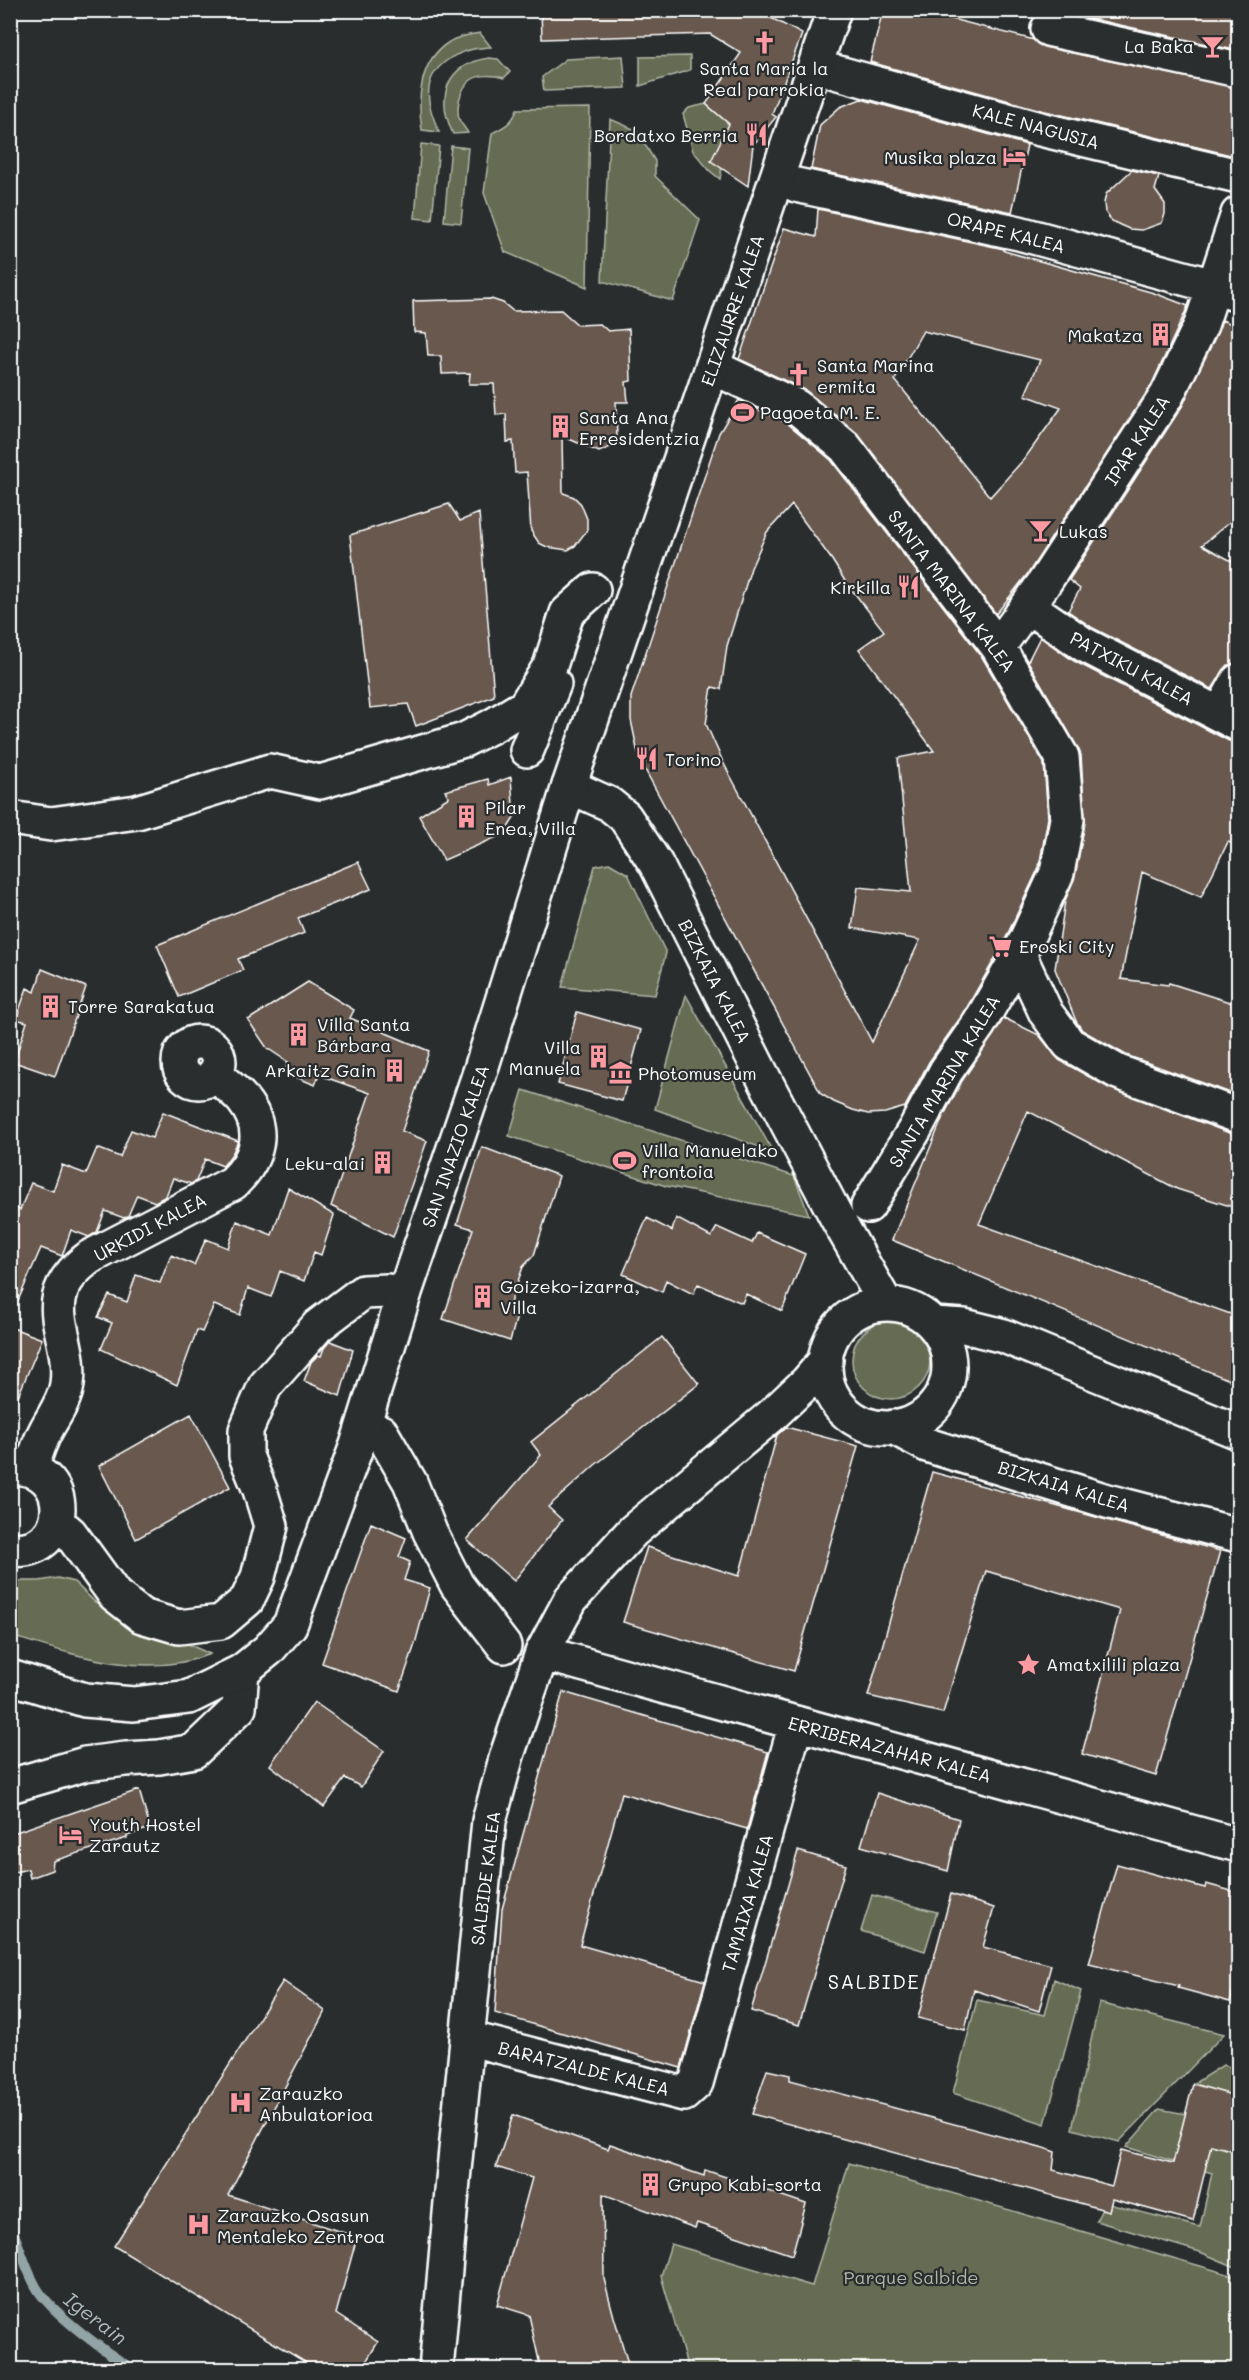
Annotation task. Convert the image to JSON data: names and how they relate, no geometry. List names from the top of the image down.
{
  "streets": {
    "street": [
      "KALE NAGUSIA",
      "ORAPE KALEA",
      "ELIZAURRE KALEA",
      "IPAR KALEA",
      "SANTA MARINA KALEA",
      "PATXIKU KALEA",
      "BIZKAIA KALEA",
      "SAN INAZIO KALEA",
      "URKIDI KALEA",
      "ERRIBERAZAHAR KALEA",
      "SALBIDE KALEA",
      "TAMAIXA KALEA",
      "BARATZALDE KALEA"
    ]
  },
  "crossings": [
    ["ORAPE KALEA", "IPAR KALEA"],
    ["ELIZAURRE KALEA", "SANTA MARINA KALEA"],
    ["ELIZAURRE KALEA", "SAN INAZIO KALEA"],
    ["IPAR KALEA", "SANTA MARINA KALEA"],
    ["IPAR KALEA", "PATXIKU KALEA"],
    ["BIZKAIA KALEA", "SAN INAZIO KALEA"],
    ["BIZKAIA KALEA", "SALBIDE KALEA"],
    ["ERRIBERAZAHAR KALEA", "SALBIDE KALEA"],
    ["ERRIBERAZAHAR KALEA", "TAMAIXA KALEA"],
    ["SALBIDE KALEA", "BARATZALDE KALEA"],
    ["TAMAIXA KALEA", "BARATZALDE KALEA"]
  ],
  "districts": ["SALBIDE"],
  "water": ["Igerain"],
  "parks": ["Parque Salbide"],
  "places": {
    "church": ["Santa Maria la Real parrokia", "Santa Marina ermita"],
    "bar": ["La Baka", "Lukas"],
    "restaurant": ["Bordatxo Berria", "Kirkilla", "Torino"],
    "hotel": ["Musika plaza", "Youth Hostel Zarautz"],
    "building": [
      "Makatza",
      "Santa Ana Erresidentzia",
      "Pilar Enea, Villa",
      "Torre Sarakatua",
      "Villa Santa Bárbara",
      "Villa Manuela",
      "Arkaitz Gain",
      "Leku-alai",
      "Goizeko-izarra, Villa",
      "Grupo Kabi-sorta"
    ],
    "sports": ["Pagoeta M. E.", "Villa Manuelako frontoia"],
    "supermarket": ["Eroski City"],
    "museum": ["Photomuseum"],
    "place": ["Amatxilili plaza"],
    "hospital": ["Zarauzko Anbulatorioa", "Zarauzko Osasun Mentaleko Zentroa"]
  }
}
